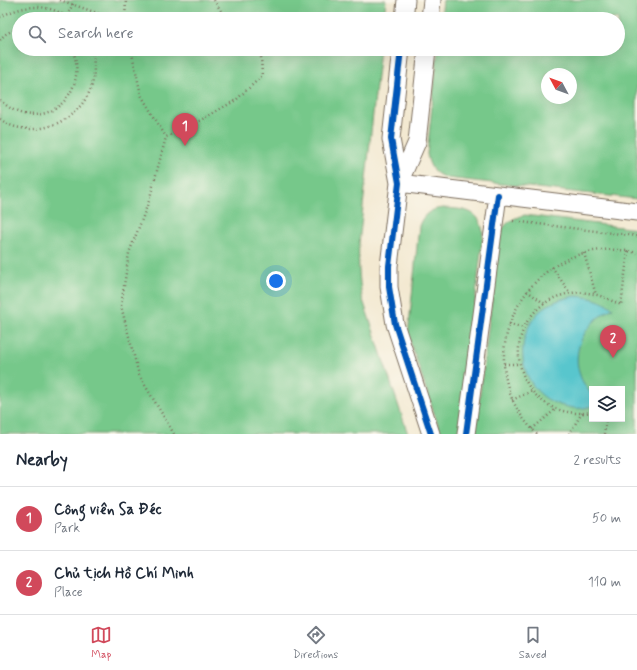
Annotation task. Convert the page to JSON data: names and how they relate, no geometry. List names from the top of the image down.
{
  "north": "top left",
  "page": {
    "search": "Search here",
    "pins": ["1", "2"],
    "heading": ["Nearby", "2 results"],
    "list": [
      {
        "mark": "1",
        "name": "Công viên Sa Đéc",
        "note": "Park",
        "value": "50 m"
      },
      {
        "mark": "2",
        "name": "Chủ tịch Hồ Chí Minh",
        "note": "Place",
        "value": "110 m"
      }
    ],
    "nav": ["Map", "Directions", "Saved"]
  }
}
